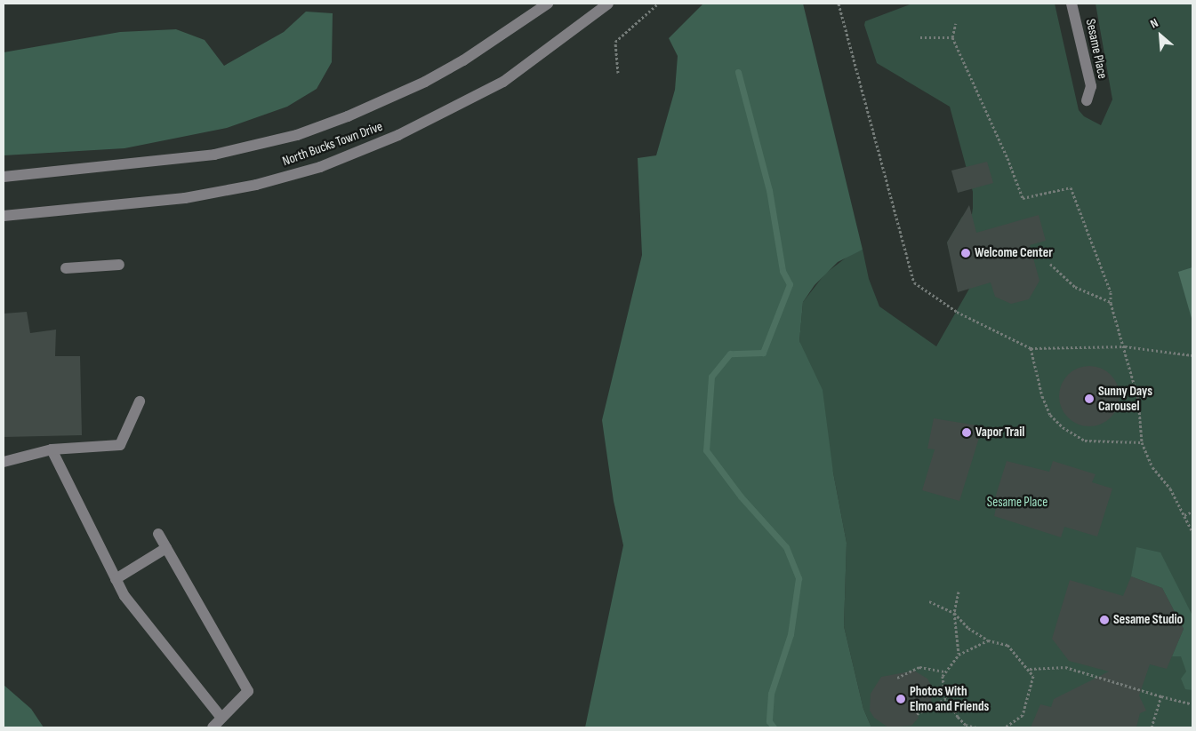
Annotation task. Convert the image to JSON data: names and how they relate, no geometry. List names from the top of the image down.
{
  "streets": {
    "street": ["Sesame Place", "North Bucks Town Drive"]
  },
  "parks": ["Sesame Place"],
  "places": [
    "Welcome Center",
    "Sunny Days Carousel",
    "Vapor Trail",
    "Sesame Studio",
    "Photos With Elmo and Friends"
  ],
  "north": "top left"
}
